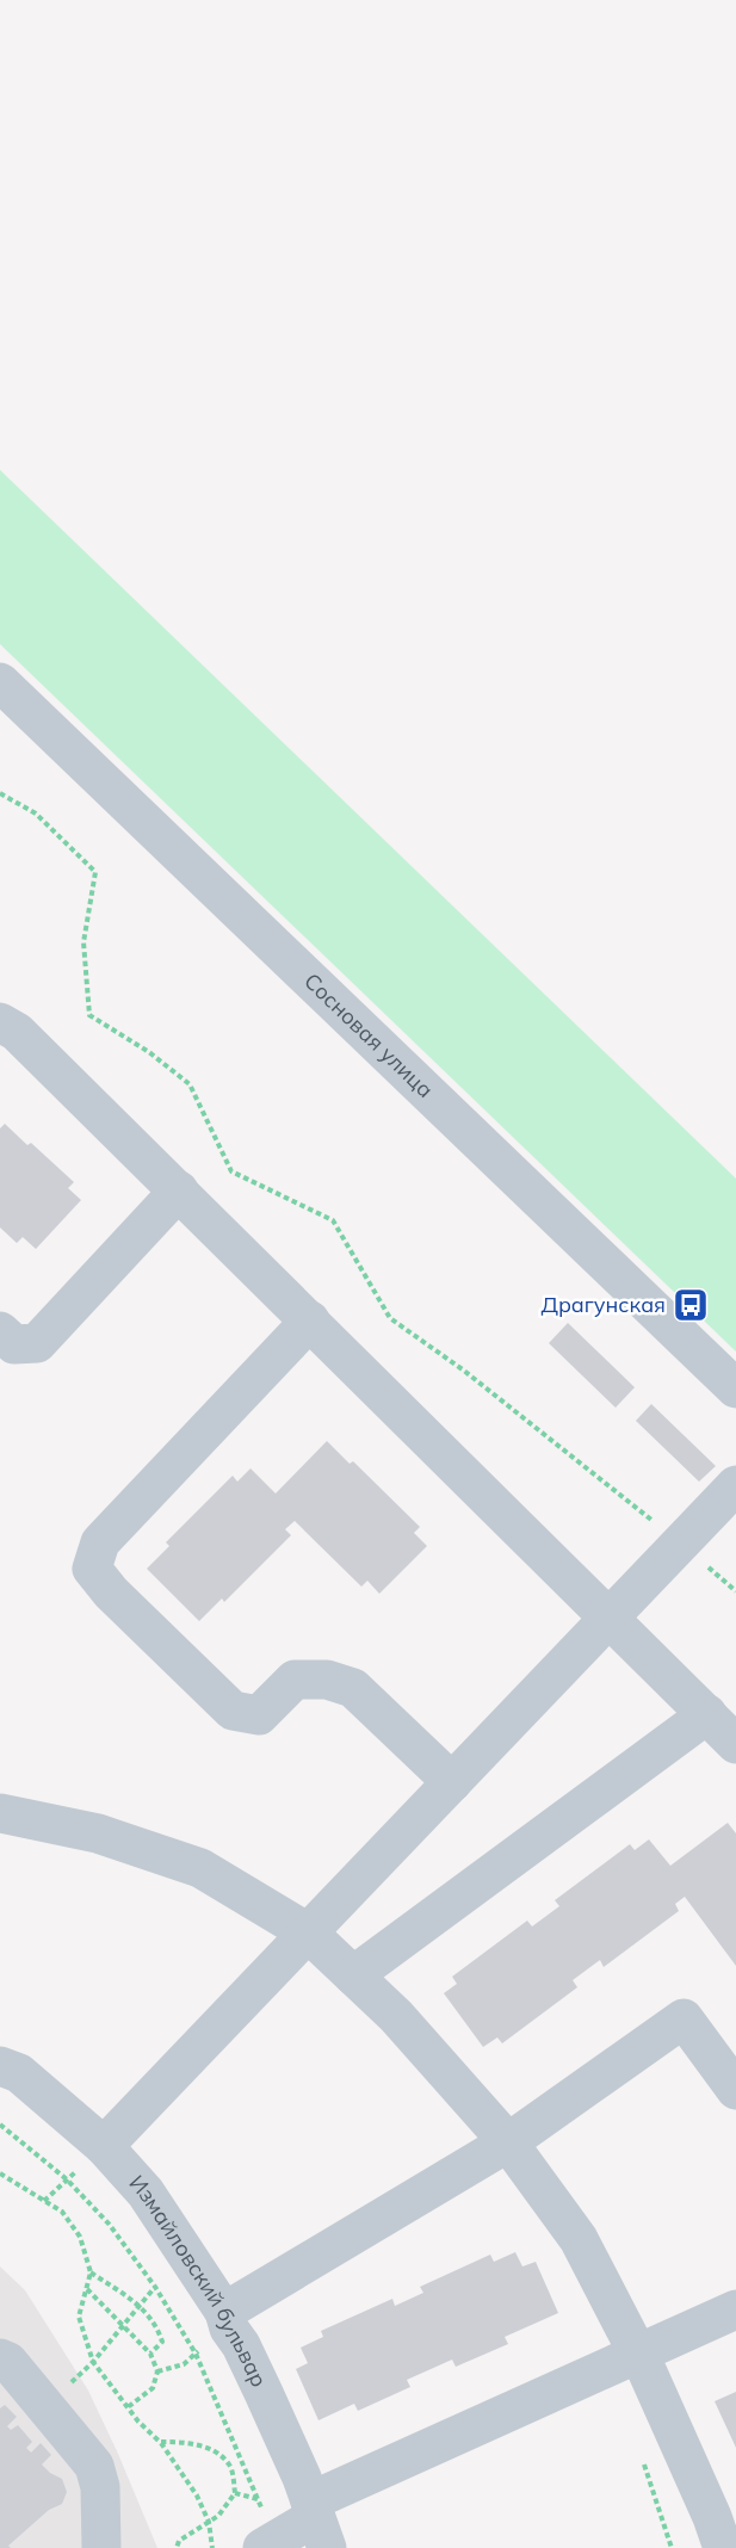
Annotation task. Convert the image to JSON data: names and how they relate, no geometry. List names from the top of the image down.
{
  "streets": {
    "street": ["Сосновая улица", "Измайловский бульвар"]
  },
  "places": {
    "bus stop": ["Драгунская"]
  }
}
